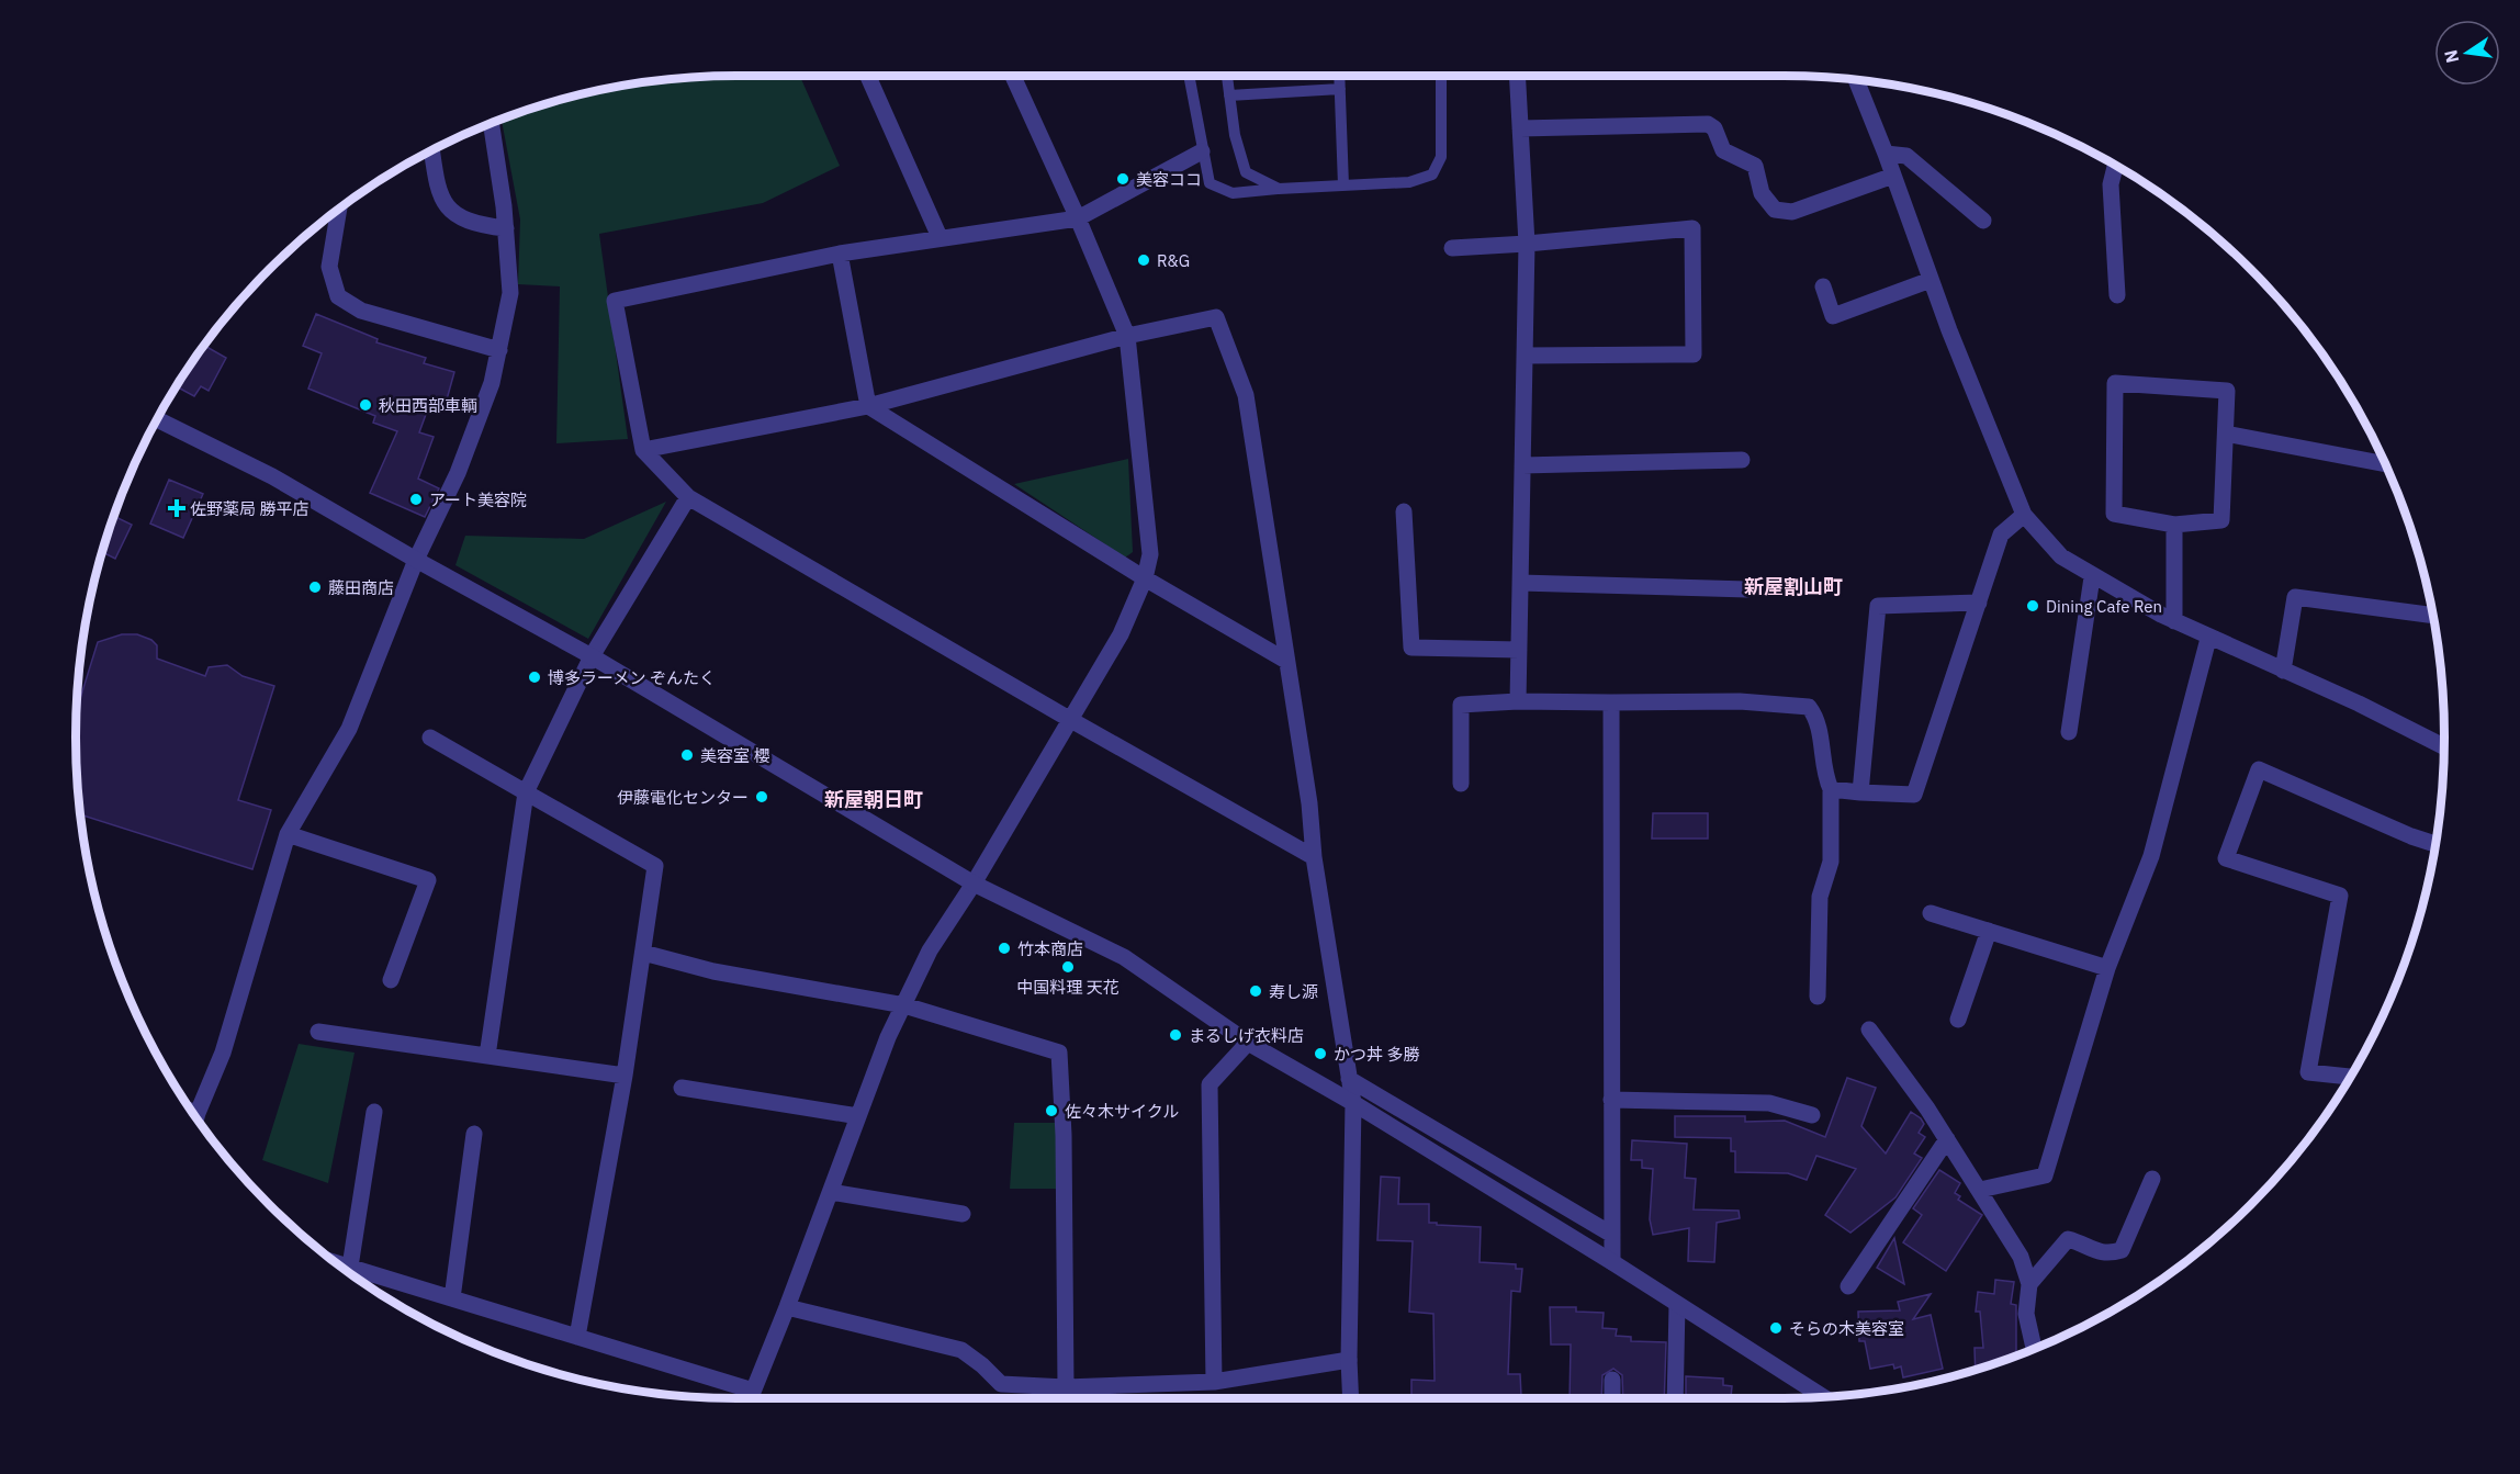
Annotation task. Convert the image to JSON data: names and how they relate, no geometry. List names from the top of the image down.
{
  "districts": ["新屋割山町", "新屋朝日町"],
  "places": {
    "other": [
      "美容ココ",
      "R&G",
      "秋田西部車輌",
      "アート美容院",
      "藤田商店",
      "Dining Cafe Ren",
      "博多ラーメン ぞんたく",
      "美容室 櫻",
      "伊藤電化センター",
      "竹本商店",
      "中国料理 天花",
      "寿し源",
      "まるしげ衣料店",
      "かつ丼 多勝",
      "佐々木サイクル",
      "そらの木美容室"
    ],
    "health": ["佐野薬局 勝平店"]
  },
  "north": "left"
}
